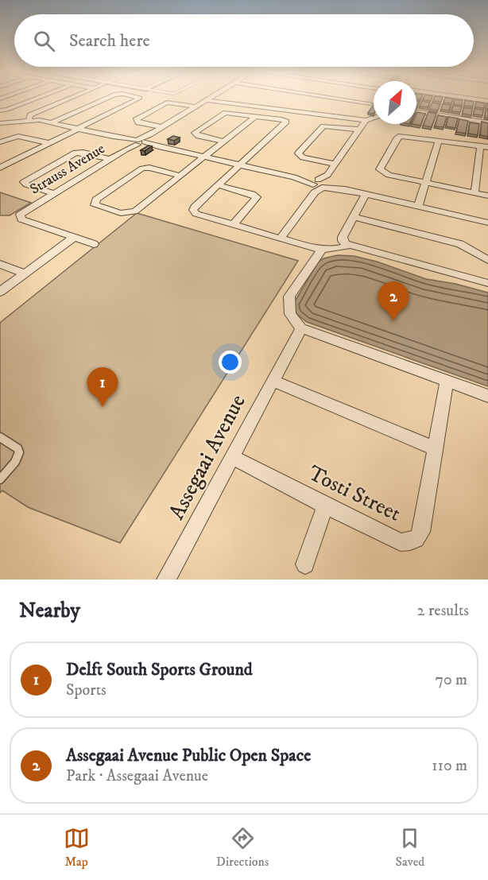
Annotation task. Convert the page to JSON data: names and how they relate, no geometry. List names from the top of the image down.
{
  "streets": {
    "street": ["Strauss Avenue", "Assegaai Avenue", "Tosti Street"]
  },
  "crossings": [
    ["Assegaai Avenue", "Tosti Street"]
  ],
  "north": "top right",
  "page": {
    "search": "Search here",
    "pins": ["2", "1"],
    "heading": ["Nearby", "2 results"],
    "list": [
      {
        "mark": "1",
        "name": "Delft South Sports Ground",
        "note": "Sports",
        "value": "70 m"
      },
      {
        "mark": "2",
        "name": "Assegaai Avenue Public Open Space",
        "note": "Park · Assegaai Avenue",
        "value": "110 m"
      }
    ],
    "nav": ["Map", "Directions", "Saved"]
  }
}
